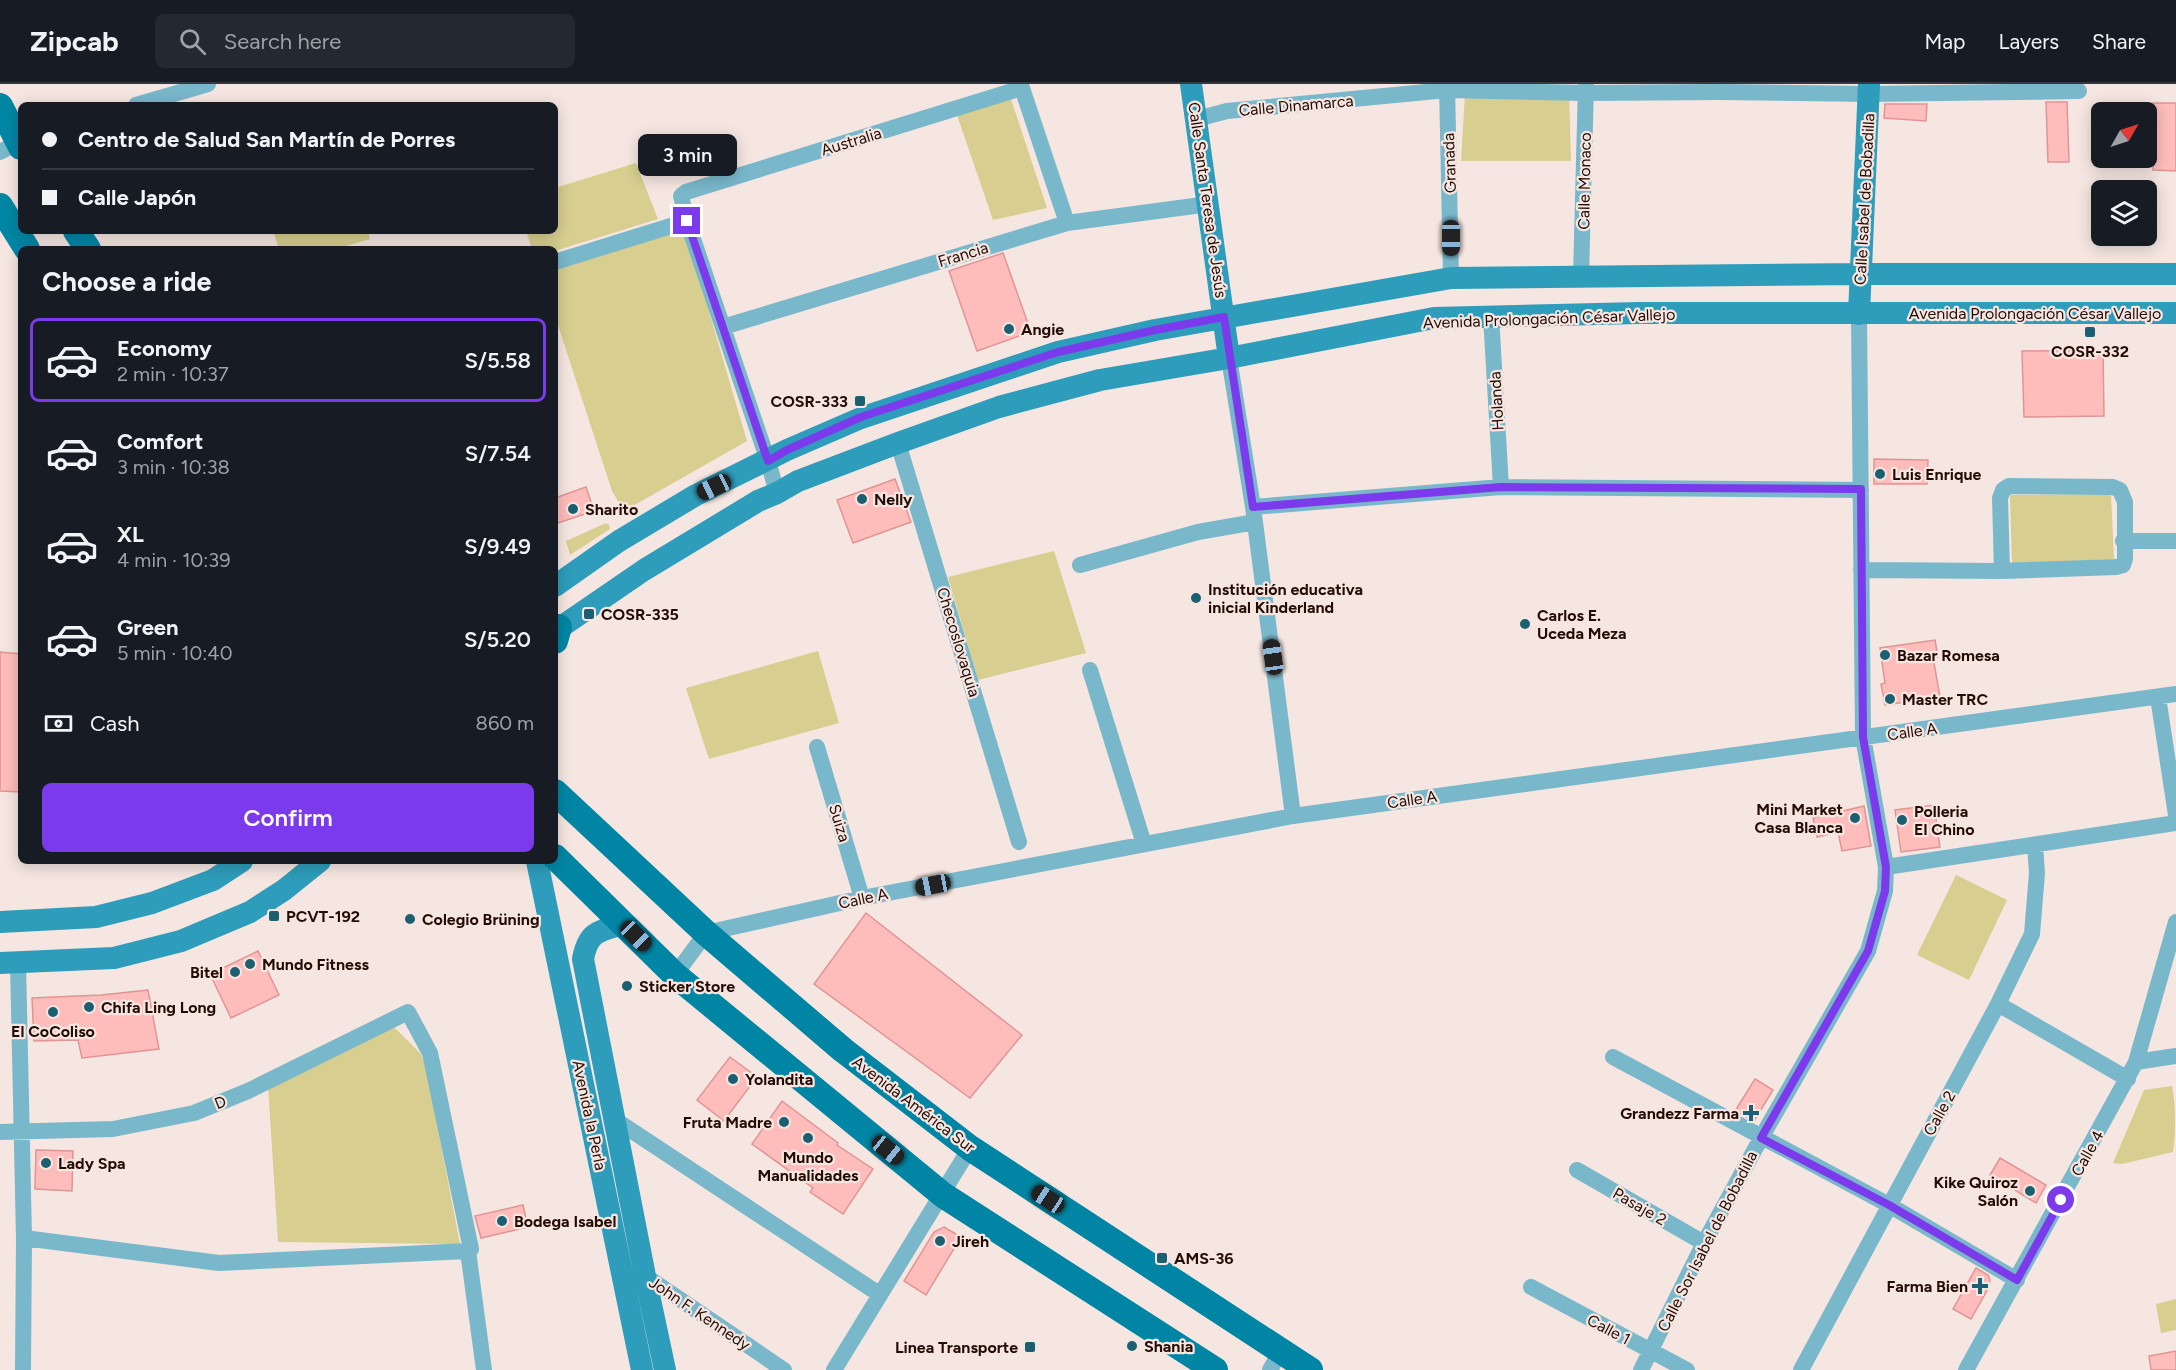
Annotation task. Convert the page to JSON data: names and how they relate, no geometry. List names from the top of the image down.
{
  "streets": {
    "main road": [
      "Calle Isabel de Bobadilla",
      "Calle Santa Teresa de Jesús",
      "Avenida Prolongación César Vallejo",
      "Avenida América Sur",
      "Avenida la Perla"
    ],
    "street": [
      "Calle Dinamarca",
      "Australia",
      "Granada",
      "Calle Monaco",
      "Francia",
      "Holanda",
      "Checoslovaquia",
      "Calle A",
      "Suiza",
      "D",
      "Calle 2",
      "Calle 4",
      "Pasaje 2",
      "Calle Sor Isabel de Bobadilla",
      "John F. Kennedy",
      "Calle 1"
    ]
  },
  "crossings": [
    ["Calle Dinamarca", "Granada"],
    ["Calle Dinamarca", "Calle Monaco"],
    ["Calle Dinamarca", "Calle Isabel de Bobadilla"],
    ["Calle Dinamarca", "Calle Santa Teresa de Jesús"],
    ["Australia", "Francia"],
    ["Calle Isabel de Bobadilla", "Avenida Prolongación César Vallejo"],
    ["Calle Isabel de Bobadilla", "Calle Sor Isabel de Bobadilla"],
    ["Calle Santa Teresa de Jesús", "Francia"],
    ["Calle Santa Teresa de Jesús", "Avenida Prolongación César Vallejo"],
    ["Calle Santa Teresa de Jesús", "Calle A"],
    ["Avenida Prolongación César Vallejo", "Holanda"],
    ["Avenida Prolongación César Vallejo", "Checoslovaquia"],
    ["Avenida Prolongación César Vallejo", "Calle Sor Isabel de Bobadilla"],
    ["Calle A", "Suiza"],
    ["Calle A", "Avenida América Sur"],
    ["Calle A", "Calle Sor Isabel de Bobadilla"],
    ["Avenida la Perla", "John F. Kennedy"],
    ["Pasaje 2", "Calle Sor Isabel de Bobadilla"],
    ["Calle Sor Isabel de Bobadilla", "Calle 1"]
  ],
  "places": {
    "other": [
      "Angie",
      "Luis Enrique",
      "Nelly",
      "Sharito",
      "Institución educativa inicial Kinderland",
      "Carlos E. Uceda Meza",
      "Bazar Romesa",
      "Master TRC",
      "Mini Market Casa Blanca",
      "Polleria El Chino",
      "Colegio Brüning",
      "Mundo Fitness",
      "Bitel",
      "Sticker Store",
      "Chifa Ling Long",
      "El CoColiso",
      "Yolandita",
      "Fruta Madre",
      "Mundo Manualidades",
      "Lady Spa",
      "Kike Quiroz Salón",
      "Bodega Isabel",
      "Jireh",
      "Shania"
    ],
    "transit": [
      "COSR-332",
      "COSR-333",
      "COSR-335",
      "PCVT-192",
      "AMS-36",
      "Linea Transporte"
    ],
    "health": ["Grandezz Farma", "Farma Bien"]
  },
  "north": "top right",
  "page": {
    "header": "Zipcab",
    "search": "Search here",
    "nav": ["Map", "Layers", "Share"],
    "banner": ["Centro de Salud San Martín de Porres", "Calle Japón"],
    "bubble": "3 min",
    "heading": "Choose a ride",
    "list": [
      {
        "name": "Economy",
        "note": "2 min · 10:37",
        "value": "S/5.58"
      },
      {
        "name": "Comfort",
        "note": "3 min · 10:38",
        "value": "S/7.54"
      },
      {
        "name": "XL",
        "note": "4 min · 10:39",
        "value": "S/9.49"
      },
      {
        "name": "Green",
        "note": "5 min · 10:40",
        "value": "S/5.20"
      }
    ],
    "pay": ["Cash", "860 m"],
    "buttons": "Confirm"
  }
}
